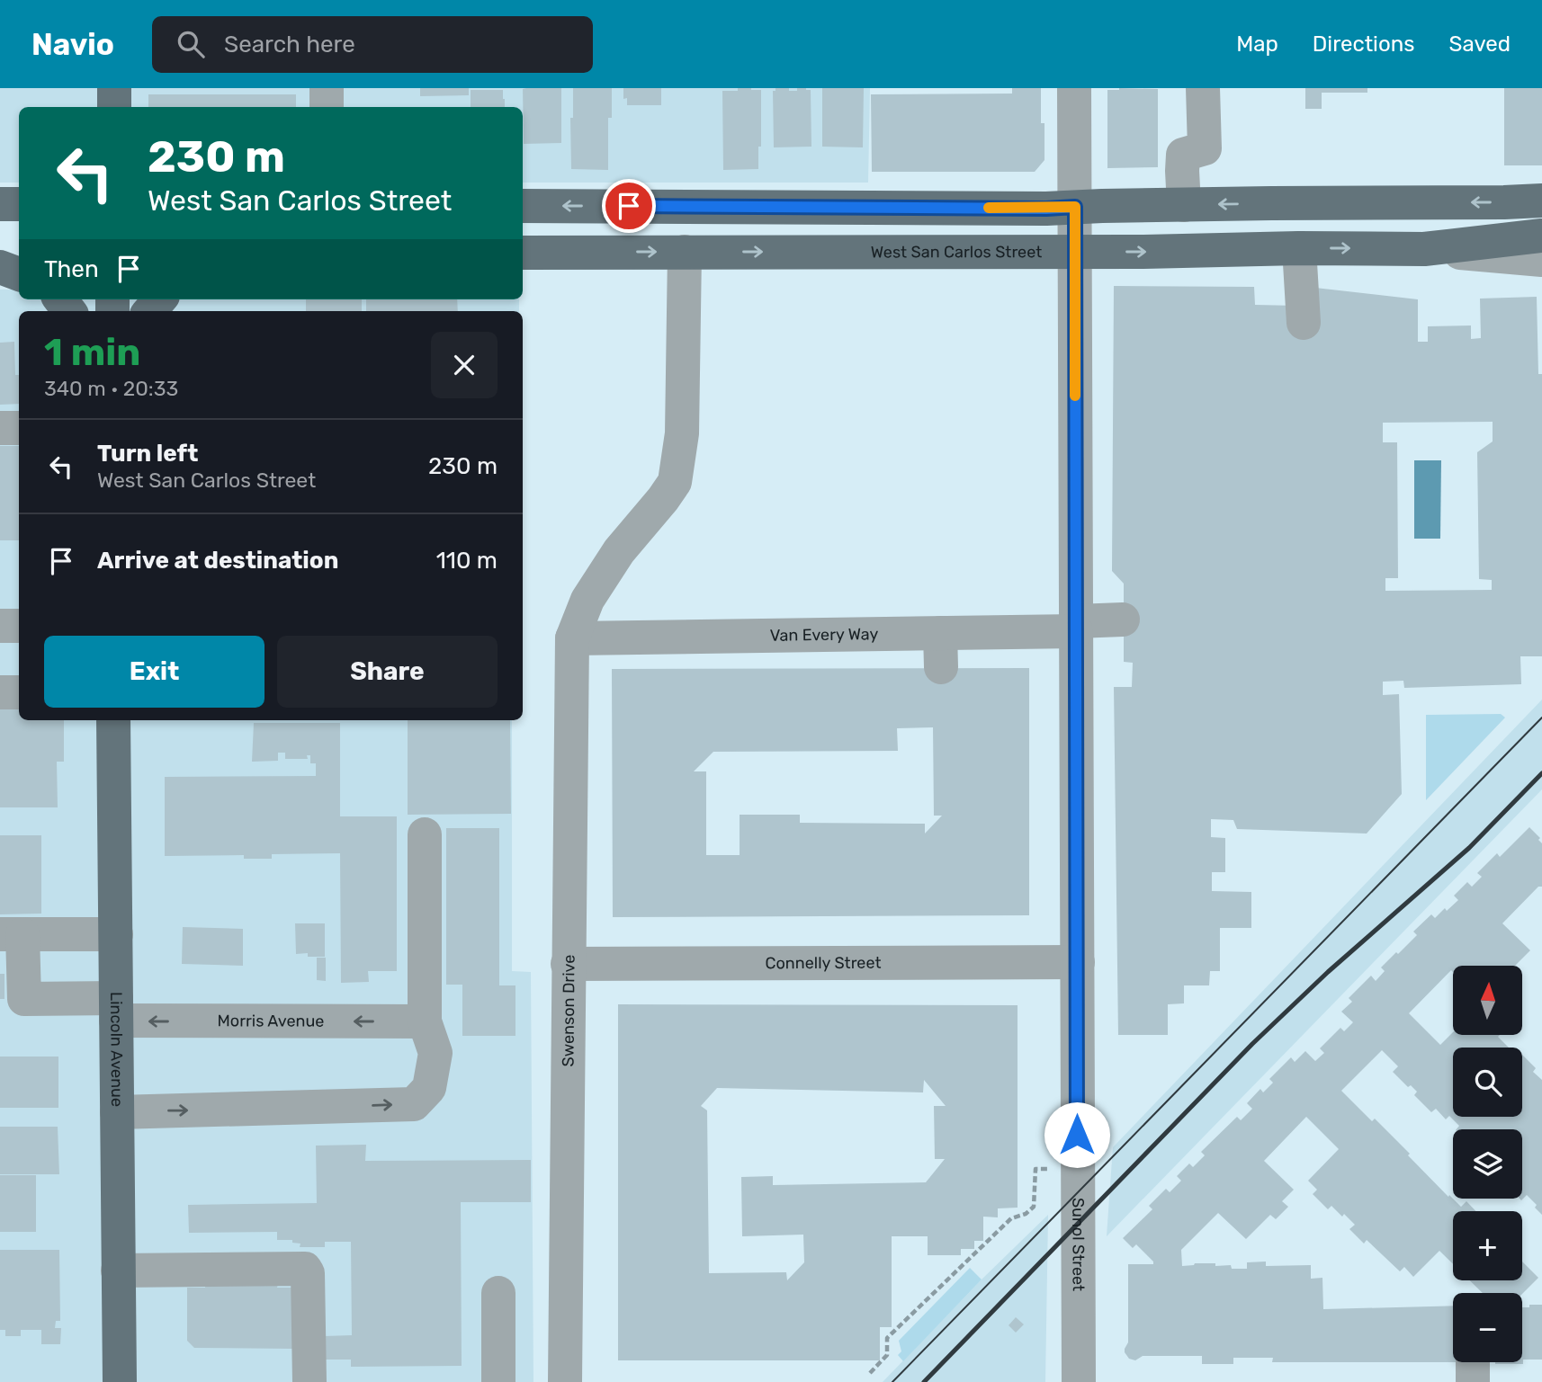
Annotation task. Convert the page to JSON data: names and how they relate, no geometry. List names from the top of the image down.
{
  "streets": {
    "main road": ["West San Carlos Street", "Lincoln Avenue"],
    "street": [
      "Van Every Way",
      "Connelly Street",
      "Swenson Drive",
      "Morris Avenue",
      "Sunol Street"
    ]
  },
  "crossings": [
    ["West San Carlos Street", "Sunol Street"],
    ["Van Every Way", "Swenson Drive"],
    ["Van Every Way", "Sunol Street"],
    ["Connelly Street", "Swenson Drive"],
    ["Connelly Street", "Sunol Street"],
    ["Morris Avenue", "Lincoln Avenue"]
  ],
  "one_way": ["Morris Avenue"],
  "north": "top",
  "page": {
    "header": "Navio",
    "search": "Search here",
    "nav": ["Map", "Directions", "Saved"],
    "turn": ["230 m", "West San Carlos Street"],
    "then": "Then",
    "heading": ["1 min", "340 m · 20:33"],
    "list": [
      {
        "name": "Turn left",
        "note": "West San Carlos Street",
        "value": "230 m"
      },
      {
        "name": "Arrive at destination",
        "value": "110 m"
      }
    ],
    "buttons": ["Exit", "Share"],
    "map_buttons": ["+", "−"]
  }
}
